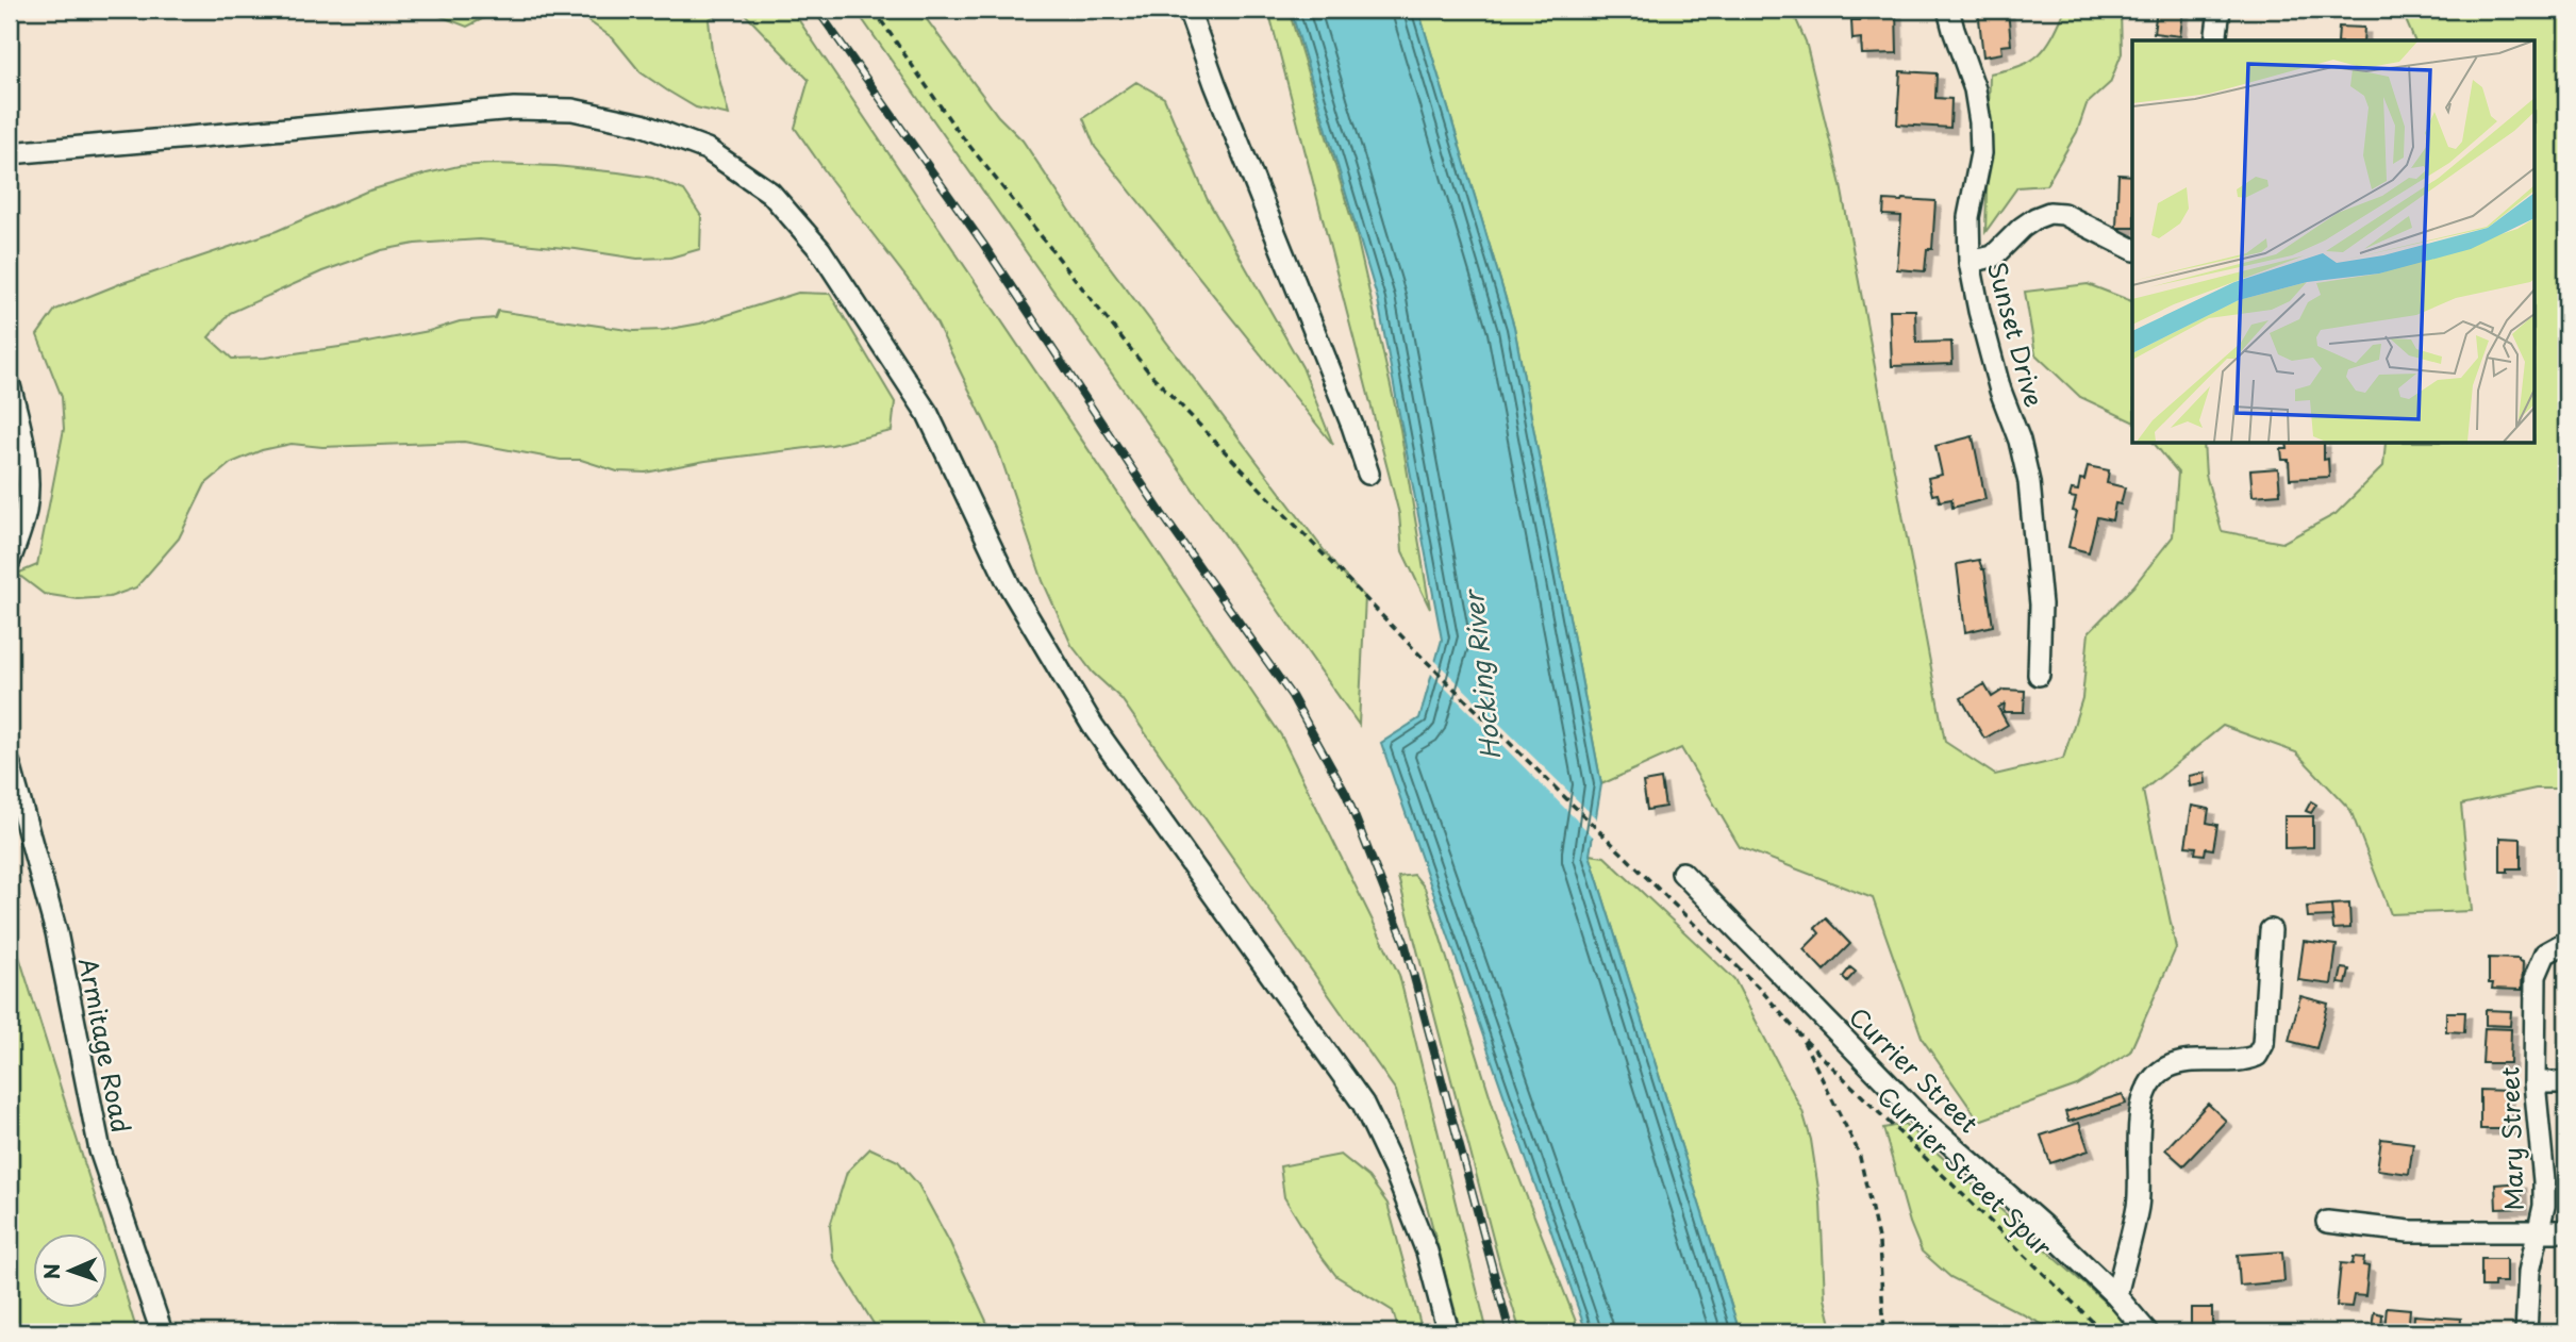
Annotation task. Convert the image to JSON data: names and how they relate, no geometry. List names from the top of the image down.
{
  "streets": {
    "street": [
      "Sunset Drive",
      "Armitage Road",
      "Currier Street",
      "Mary Street"
    ],
    "path": ["Currier Street Spur"]
  },
  "water": ["Hocking River"],
  "north": "left"
}
